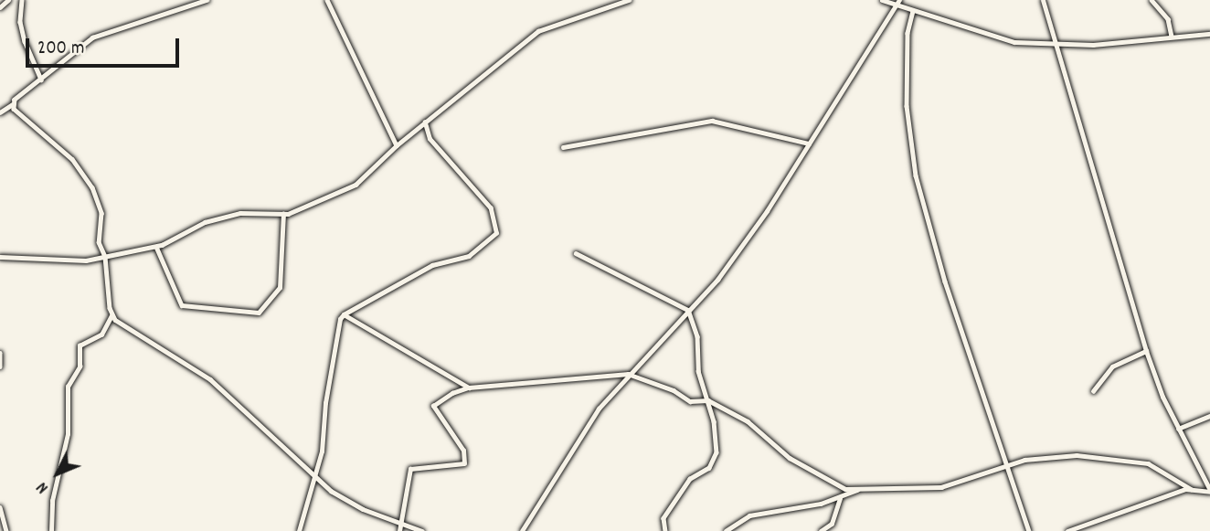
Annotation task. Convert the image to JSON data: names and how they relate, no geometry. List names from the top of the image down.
{
  "scale_bar": "200 m",
  "north": "bottom left"
}
